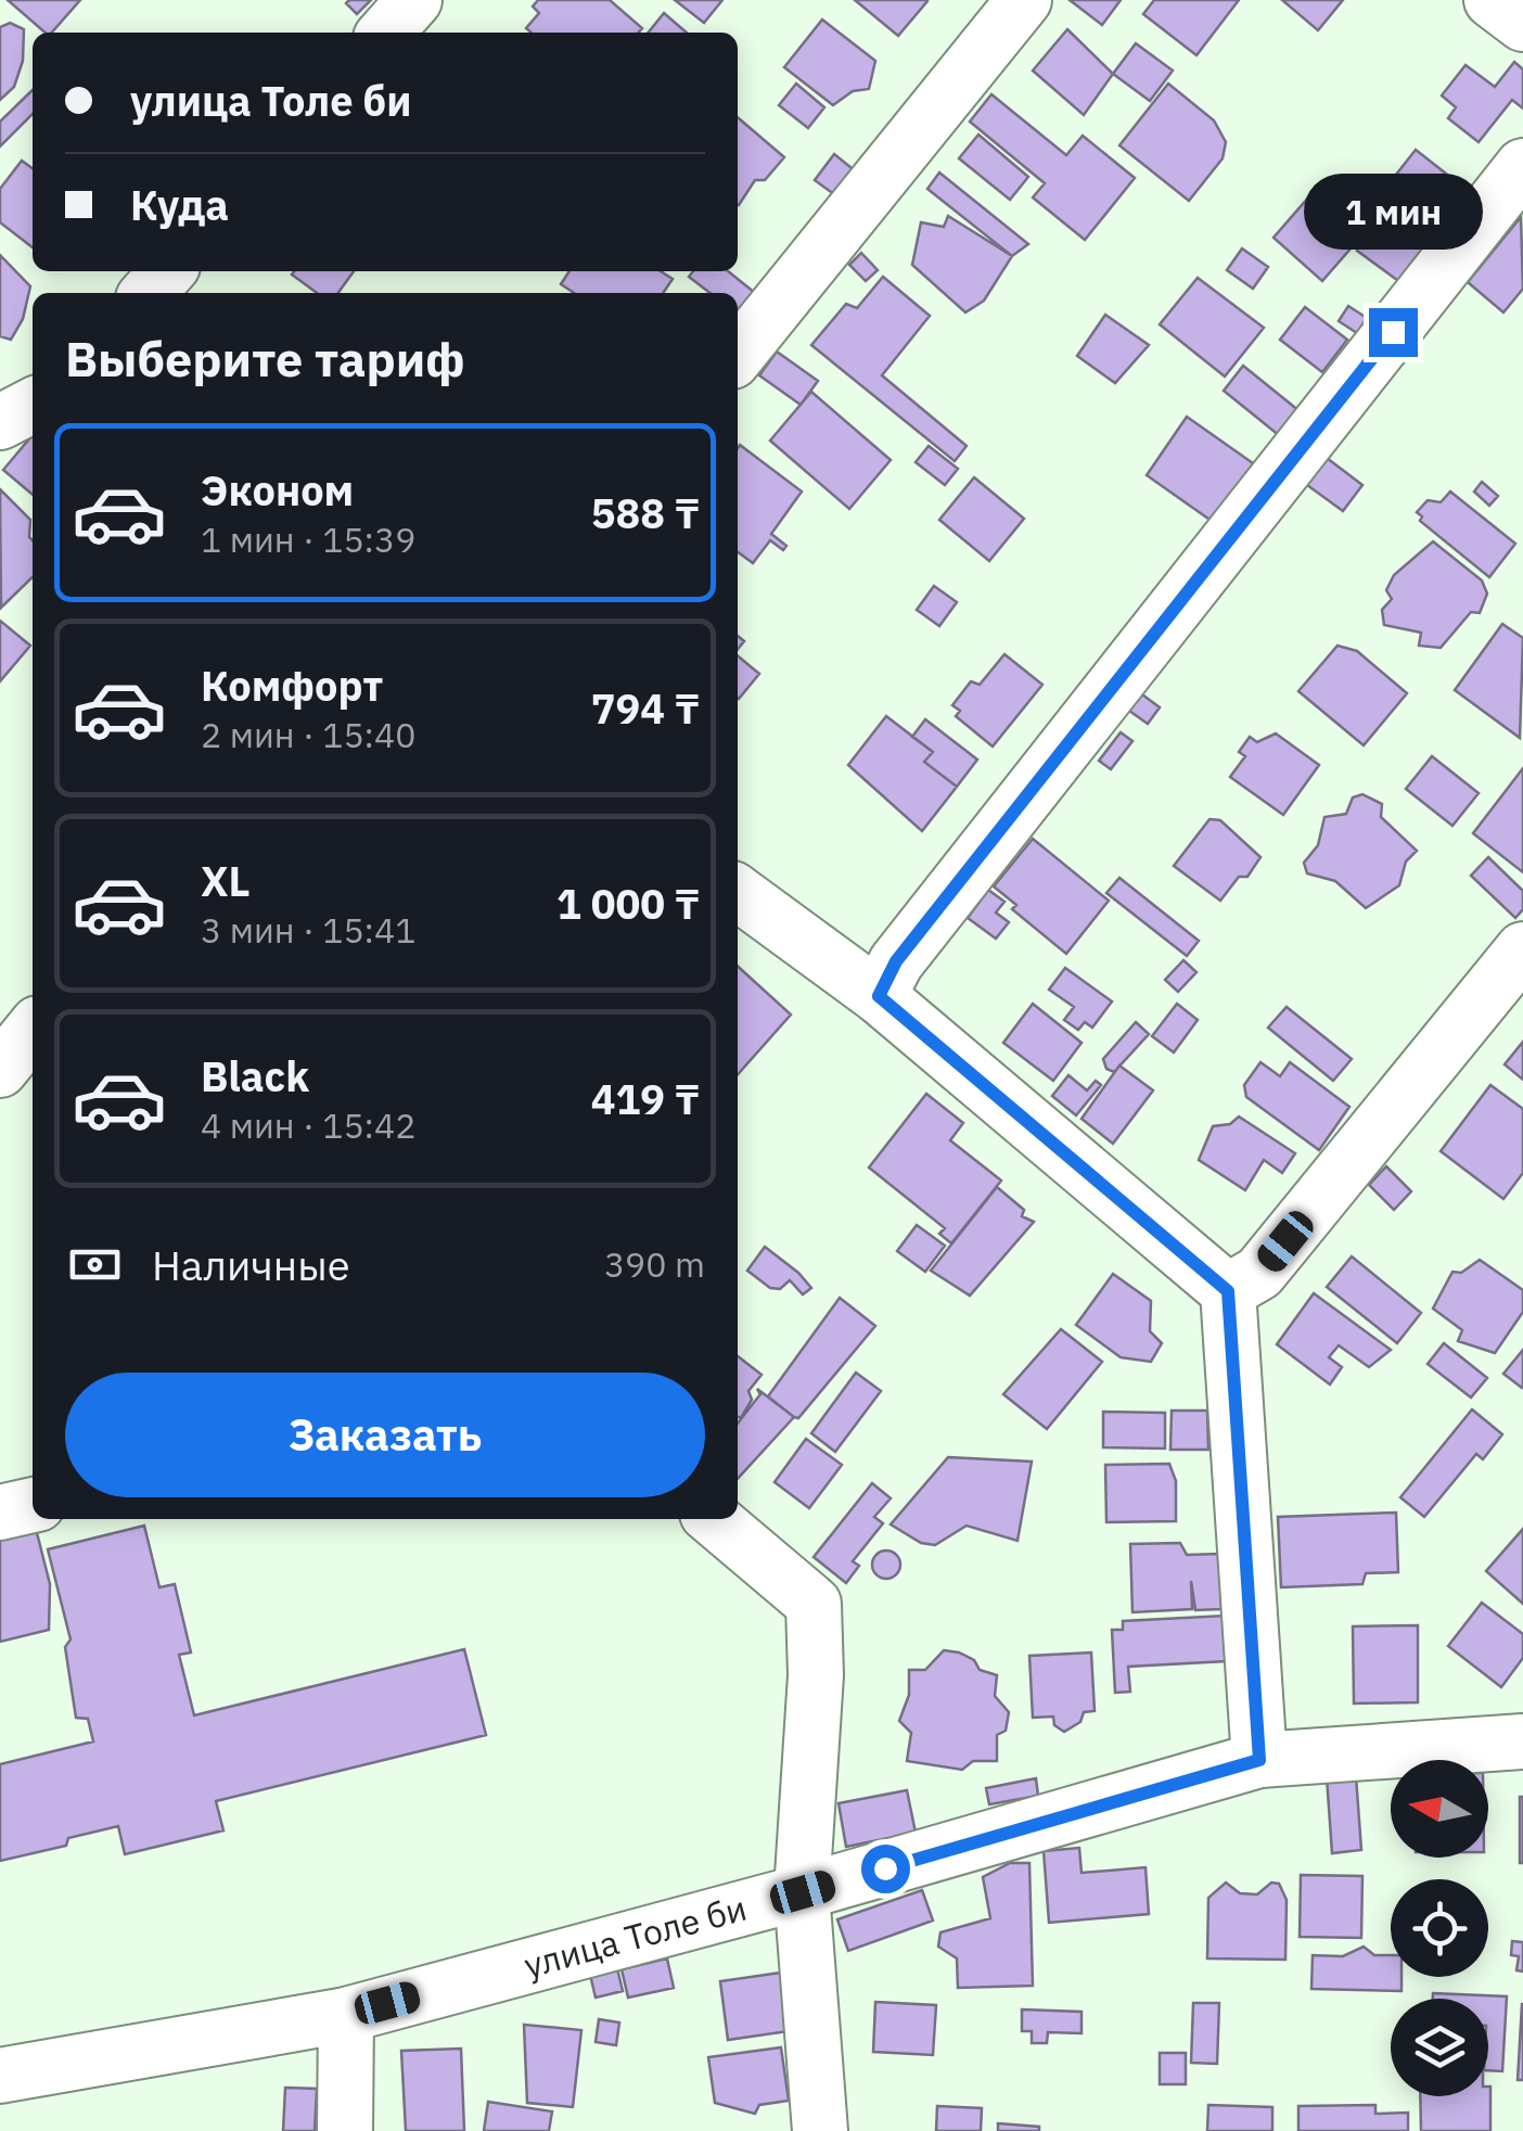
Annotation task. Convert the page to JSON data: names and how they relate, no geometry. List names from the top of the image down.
{
  "streets": {
    "street": ["улица Толе би"]
  },
  "north": "left",
  "page": {
    "banner": ["улица Толе би", "Куда"],
    "bubble": "1 мин",
    "heading": "Выберите тариф",
    "list": [
      {
        "name": "Эконом",
        "note": "1 мин · 15:39",
        "value": "588 ₸"
      },
      {
        "name": "Комфорт",
        "note": "2 мин · 15:40",
        "value": "794 ₸"
      },
      {
        "name": "XL",
        "note": "3 мин · 15:41",
        "value": "1 000 ₸"
      },
      {
        "name": "Black",
        "note": "4 мин · 15:42",
        "value": "419 ₸"
      }
    ],
    "pay": ["Наличные", "390 m"],
    "buttons": "Заказать"
  }
}
